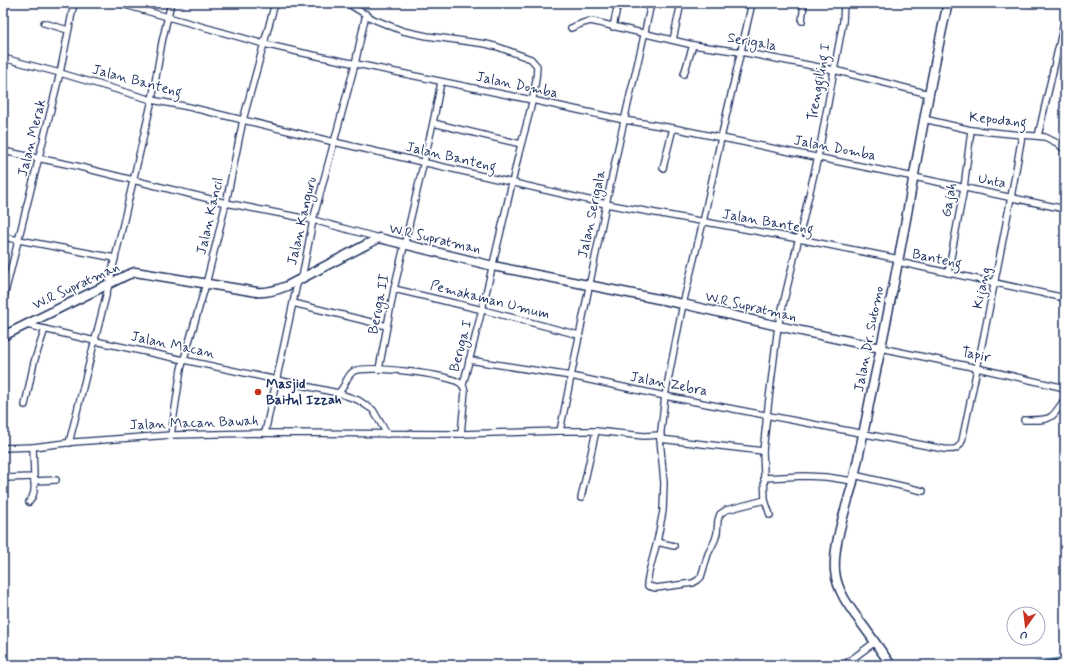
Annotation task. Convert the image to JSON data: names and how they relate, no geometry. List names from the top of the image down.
{
  "streets": {
    "street": [
      "Serigala",
      "Jalan Banteng",
      "Trenggiling I",
      "Jalan Domba",
      "Kepodang",
      "Jalan Merak",
      "Unta",
      "Gajah",
      "Jalan Serigala",
      "Jalan Kancil",
      "Jalan Kanguru",
      "W.R Supratman",
      "Banteng",
      "Kijang",
      "Pemakaman Umum",
      "Beruga II",
      "Jalan Dr. Sutomo",
      "Jalan Macan",
      "Beruga I",
      "Tapir",
      "Jalan Zebra",
      "Jalan Macan Bawah"
    ]
  },
  "crossings": [
    ["Serigala", "Trenggiling I"],
    ["Serigala", "Jalan Serigala"],
    ["Serigala", "Jalan Dr. Sutomo"],
    ["Jalan Banteng", "Trenggiling I"],
    ["Jalan Banteng", "Jalan Merak"],
    ["Jalan Banteng", "Jalan Serigala"],
    ["Jalan Banteng", "Jalan Kancil"],
    ["Jalan Banteng", "Jalan Kanguru"],
    ["Jalan Banteng", "Banteng"],
    ["Jalan Banteng", "Beruga II"],
    ["Jalan Banteng", "Jalan Dr. Sutomo"],
    ["Jalan Banteng", "Beruga I"],
    ["Trenggiling I", "Jalan Domba"],
    ["Trenggiling I", "W.R Supratman"],
    ["Trenggiling I", "Jalan Zebra"],
    ["Trenggiling I", "Jalan Macan Bawah"],
    ["Jalan Domba", "Unta"],
    ["Jalan Domba", "Jalan Serigala"],
    ["Jalan Domba", "Jalan Kancil"],
    ["Jalan Domba", "Jalan Kanguru"],
    ["Jalan Domba", "Beruga II"],
    ["Jalan Domba", "Jalan Dr. Sutomo"],
    ["Jalan Domba", "Beruga I"],
    ["Kepodang", "Gajah"],
    ["Kepodang", "Kijang"],
    ["Kepodang", "Jalan Dr. Sutomo"],
    ["Unta", "Gajah"],
    ["Unta", "Kijang"],
    ["Unta", "Jalan Dr. Sutomo"],
    ["Gajah", "Banteng"],
    ["Jalan Serigala", "W.R Supratman"],
    ["Jalan Serigala", "Pemakaman Umum"],
    ["Jalan Serigala", "Jalan Zebra"],
    ["Jalan Serigala", "Jalan Macan Bawah"],
    ["Jalan Kancil", "W.R Supratman"],
    ["Jalan Kancil", "Jalan Macan"],
    ["Jalan Kancil", "Jalan Macan Bawah"],
    ["Jalan Kanguru", "W.R Supratman"],
    ["Jalan Kanguru", "Jalan Macan"],
    ["Jalan Kanguru", "Beruga I"],
    ["Jalan Kanguru", "Jalan Macan Bawah"],
    ["W.R Supratman", "Beruga II"],
    ["W.R Supratman", "Jalan Dr. Sutomo"],
    ["W.R Supratman", "Jalan Macan"],
    ["W.R Supratman", "Beruga I"],
    ["W.R Supratman", "Tapir"],
    ["Banteng", "Kijang"],
    ["Banteng", "Jalan Dr. Sutomo"],
    ["Kijang", "Tapir"],
    ["Kijang", "Jalan Zebra"],
    ["Pemakaman Umum", "Beruga II"],
    ["Pemakaman Umum", "Beruga I"],
    ["Jalan Dr. Sutomo", "Tapir"],
    ["Jalan Dr. Sutomo", "Jalan Zebra"],
    ["Jalan Macan", "Jalan Macan Bawah"],
    ["Beruga I", "Jalan Zebra"]
  ],
  "places": ["Masjid Baitul Izzah"],
  "north": "bottom"
}
